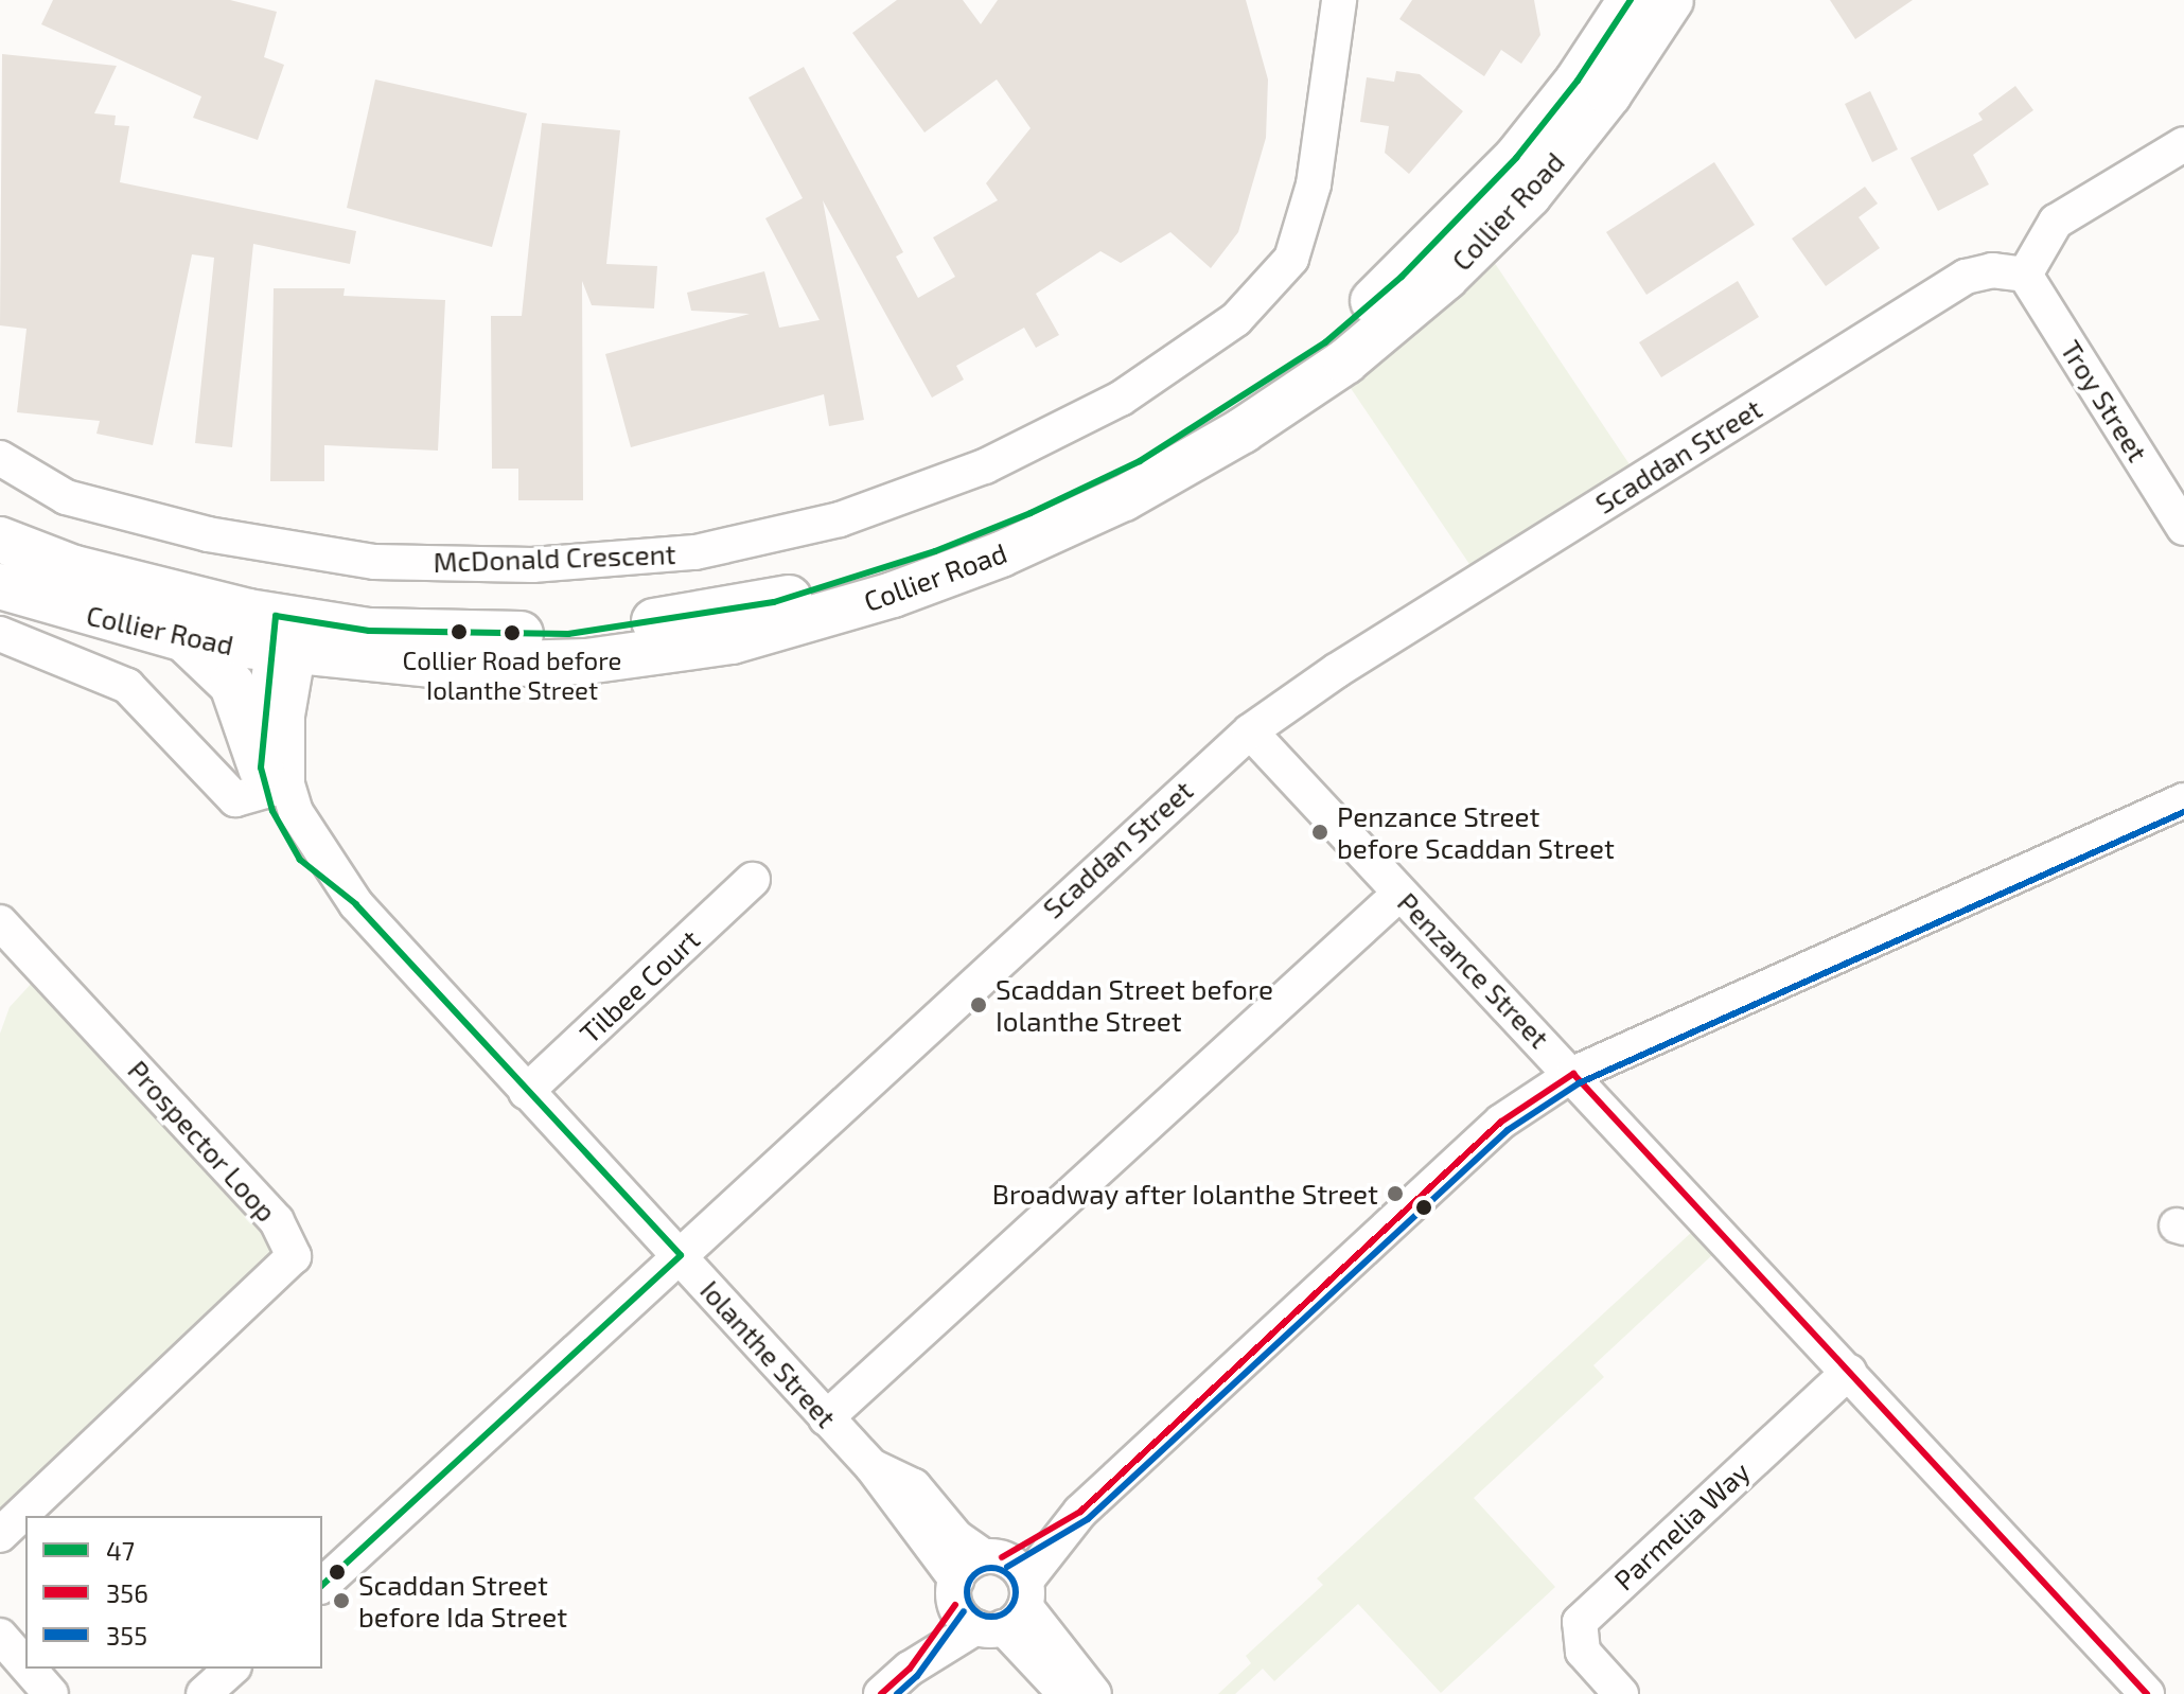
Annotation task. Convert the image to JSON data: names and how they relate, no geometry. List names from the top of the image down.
{
  "streets": {
    "main road": ["Collier Road"],
    "street": [
      "Troy Street",
      "Scaddan Street",
      "McDonald Crescent",
      "Penzance Street",
      "Tilbee Court",
      "Prospector Loop",
      "Iolanthe Street",
      "Parmelia Way"
    ]
  },
  "crossings": [
    ["Collier Road", "Iolanthe Street"],
    ["Troy Street", "Scaddan Street"],
    ["Scaddan Street", "Penzance Street"],
    ["Scaddan Street", "Iolanthe Street"],
    ["Penzance Street", "Parmelia Way"],
    ["Tilbee Court", "Iolanthe Street"]
  ],
  "places": [
    "Collier Road before Iolanthe Street",
    "Penzance Street before Scaddan Street",
    "Scaddan Street before Iolanthe Street",
    "Broadway after Iolanthe Street",
    "Scaddan Street before Ida Street"
  ],
  "lines": ["transit line 47", "transit line 355", "transit line 356"],
  "legend": ["47", "356", "355"]
}
